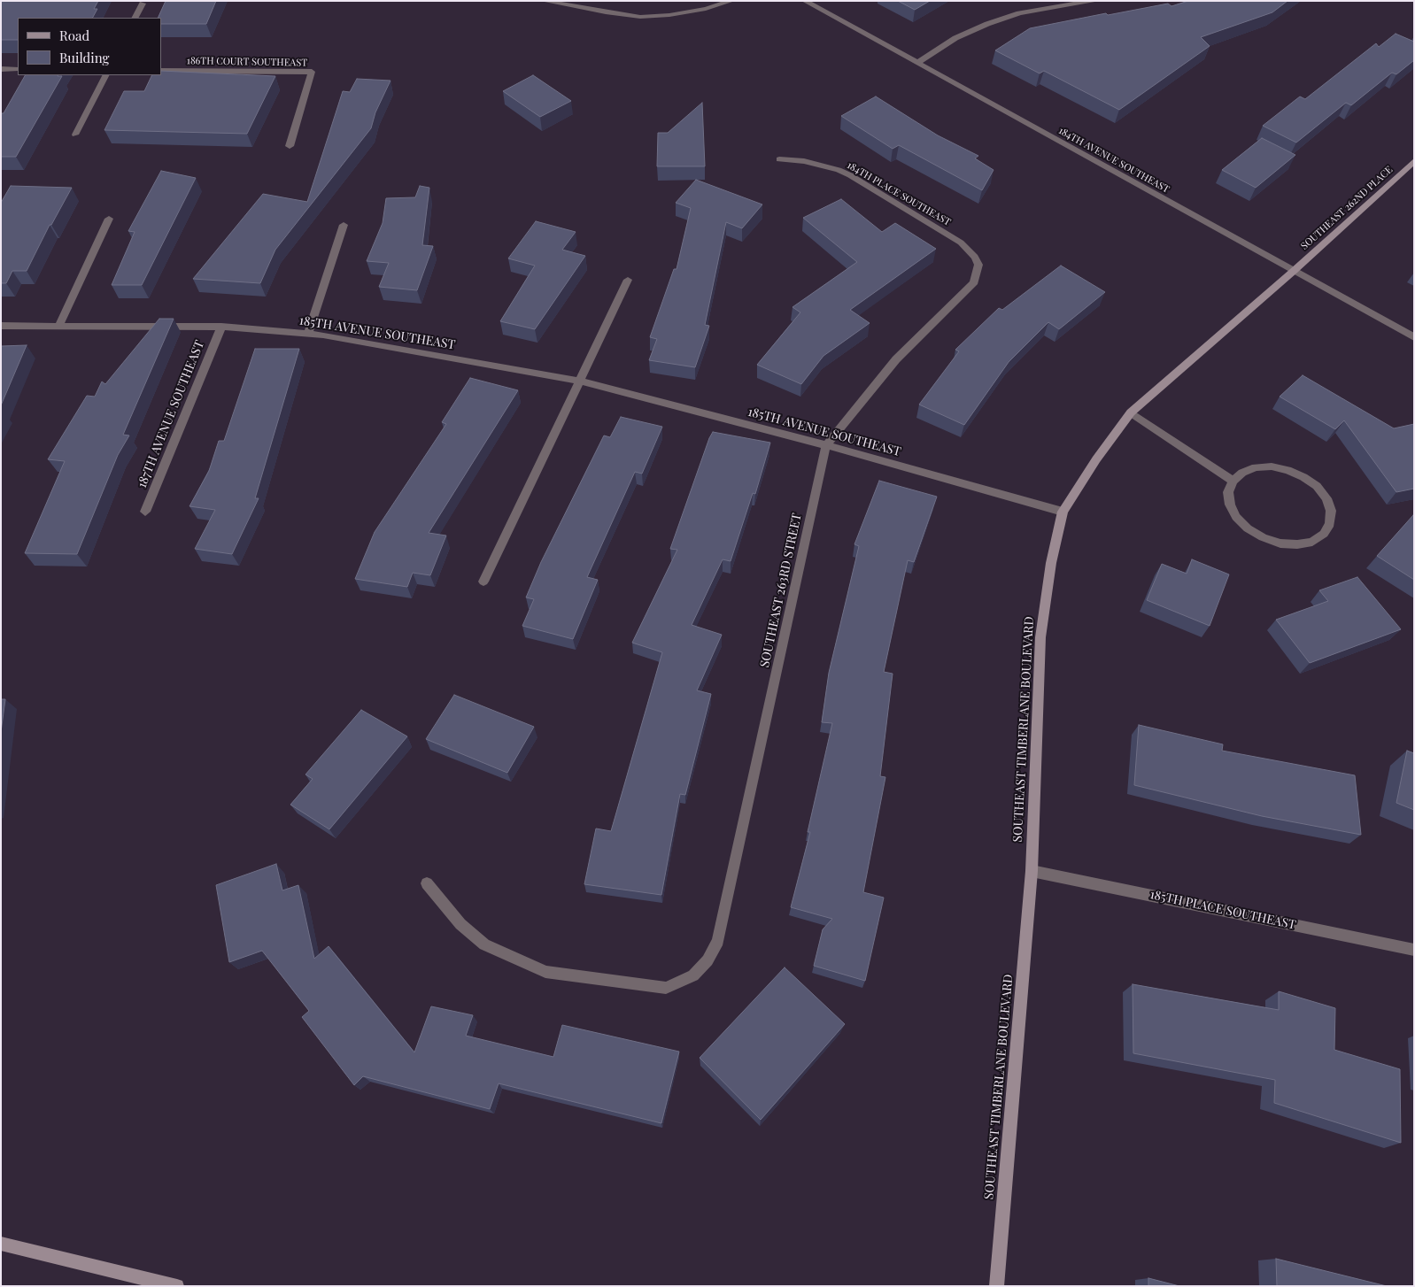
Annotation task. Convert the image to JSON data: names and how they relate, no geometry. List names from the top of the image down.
{
  "streets": {
    "street": [
      "186TH COURT SOUTHEAST",
      "184TH AVENUE SOUTHEAST",
      "184TH PLACE SOUTHEAST",
      "SOUTHEAST 262ND PLACE",
      "185TH AVENUE SOUTHEAST",
      "187TH AVENUE SOUTHEAST",
      "SOUTHEAST 263RD STREET",
      "SOUTHEAST TIMBERLANE BOULEVARD",
      "185TH PLACE SOUTHEAST"
    ]
  },
  "crossings": [
    ["184TH AVENUE SOUTHEAST", "SOUTHEAST 262ND PLACE"],
    ["184TH AVENUE SOUTHEAST", "SOUTHEAST TIMBERLANE BOULEVARD"],
    ["184TH PLACE SOUTHEAST", "SOUTHEAST 263RD STREET"],
    ["SOUTHEAST 262ND PLACE", "SOUTHEAST TIMBERLANE BOULEVARD"],
    ["185TH AVENUE SOUTHEAST", "187TH AVENUE SOUTHEAST"],
    ["185TH AVENUE SOUTHEAST", "SOUTHEAST 263RD STREET"],
    ["185TH AVENUE SOUTHEAST", "SOUTHEAST TIMBERLANE BOULEVARD"],
    ["SOUTHEAST TIMBERLANE BOULEVARD", "185TH PLACE SOUTHEAST"]
  ],
  "legend": ["Road", "Building"]
}
